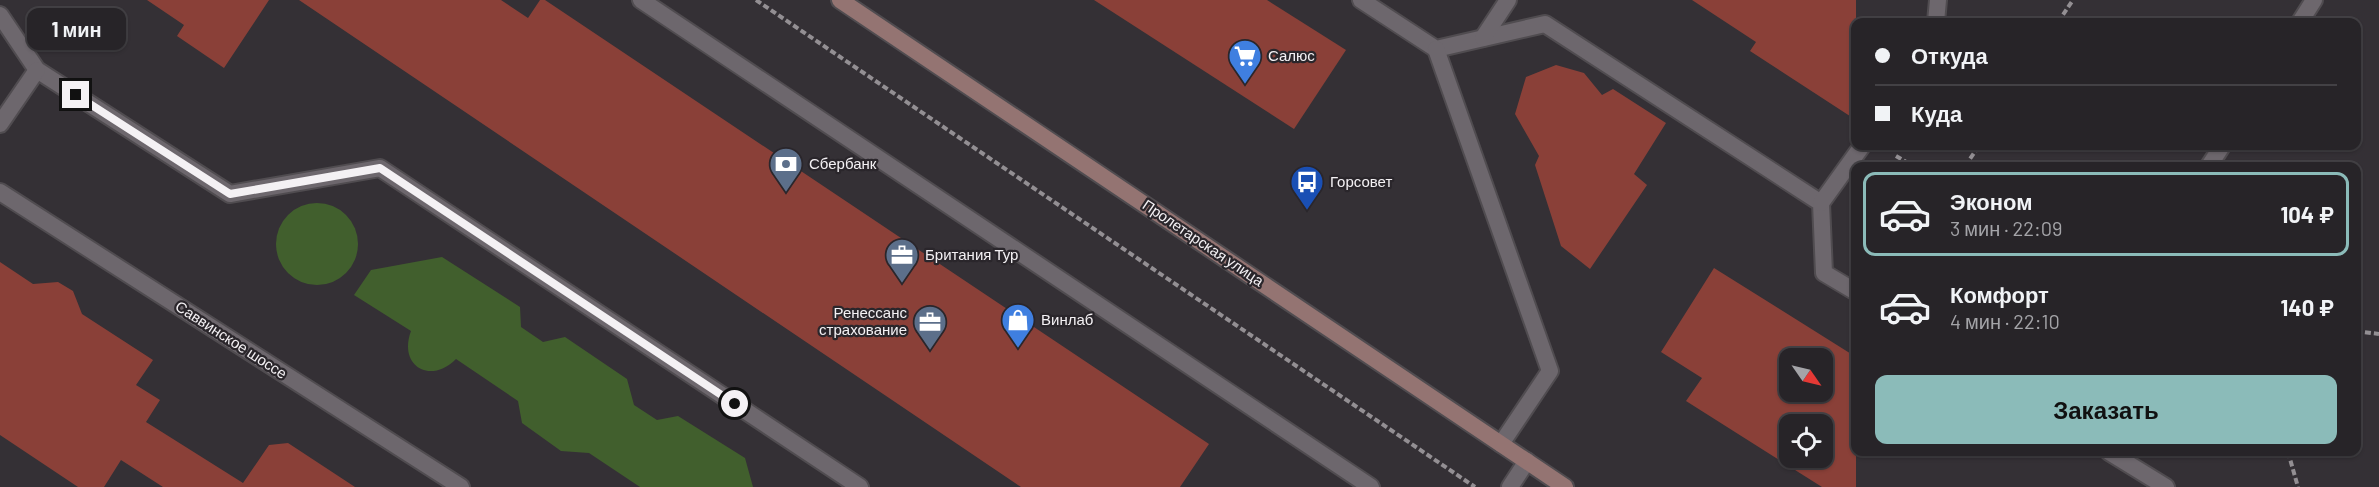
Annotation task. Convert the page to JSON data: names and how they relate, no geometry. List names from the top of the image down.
{
  "streets": {
    "main road": ["Пролетарская улица"],
    "street": ["Саввинское шоссе"]
  },
  "places": {
    "supermarket": ["Салюс"],
    "bank": ["Сбербанк"],
    "bus stop": ["Горсовет"],
    "office": ["Британия Тур", "Ренессанс страхование"],
    "shop": ["Винлаб"]
  },
  "north": "bottom right",
  "page": {
    "bubble": "1 мин",
    "banner": ["Откуда", "Куда"],
    "list": [
      {
        "name": "Эконом",
        "note": "3 мин · 22:09",
        "value": "104 ₽"
      },
      {
        "name": "Комфорт",
        "note": "4 мин · 22:10",
        "value": "140 ₽"
      }
    ],
    "buttons": "Заказать"
  }
}
